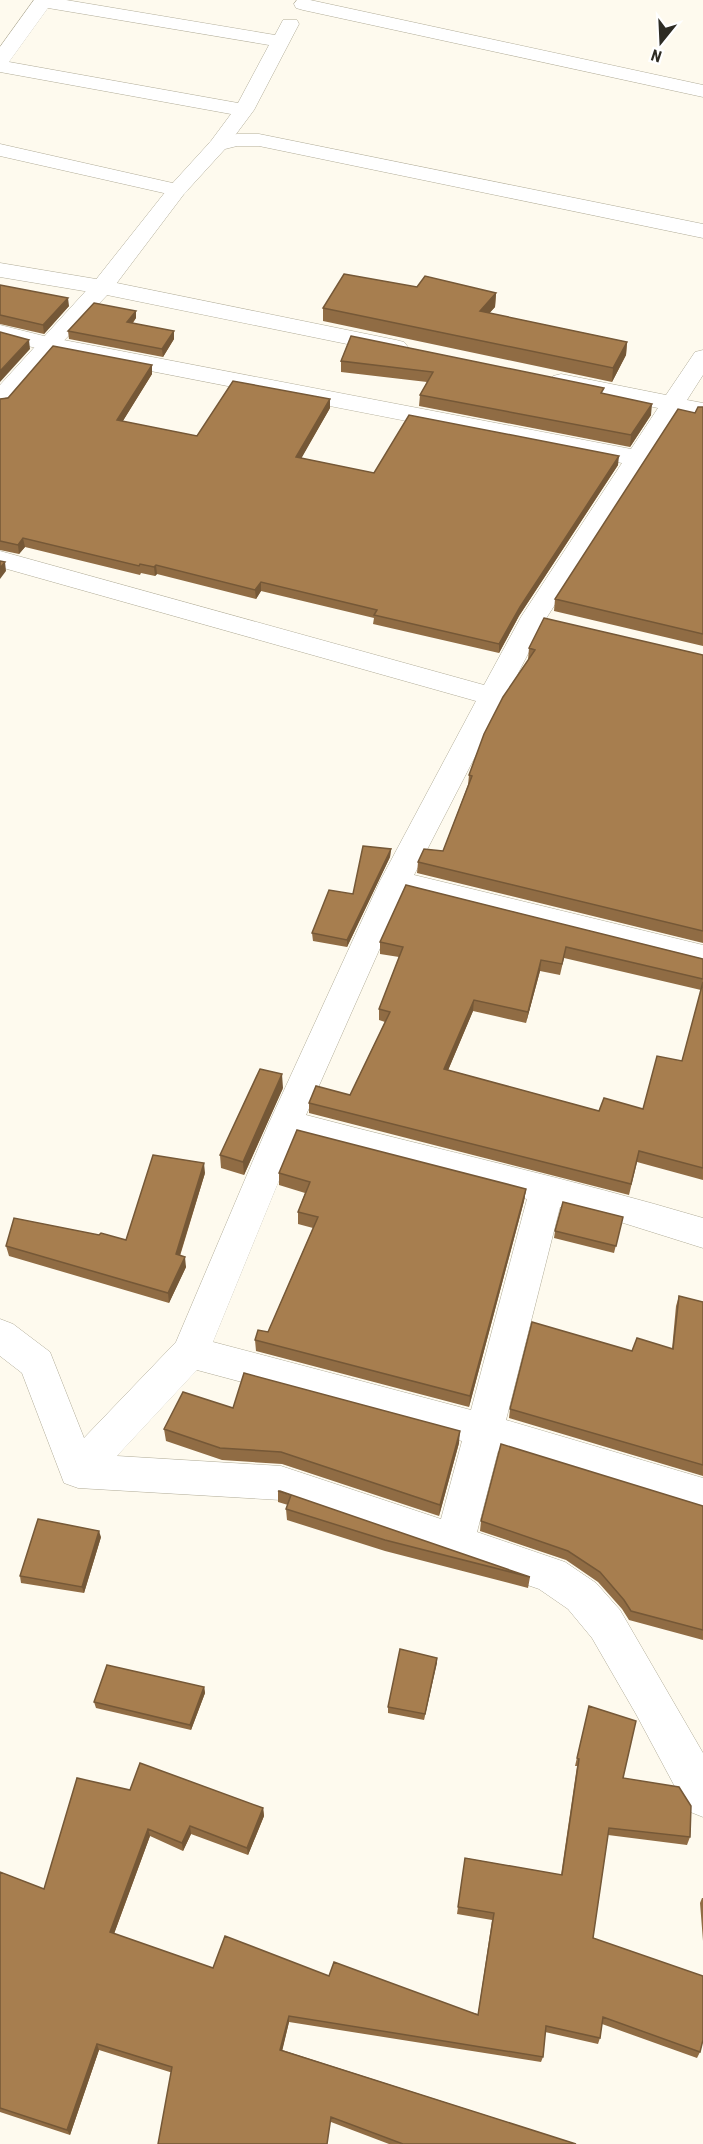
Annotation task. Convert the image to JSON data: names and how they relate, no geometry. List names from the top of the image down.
{
  "north": "bottom"
}
